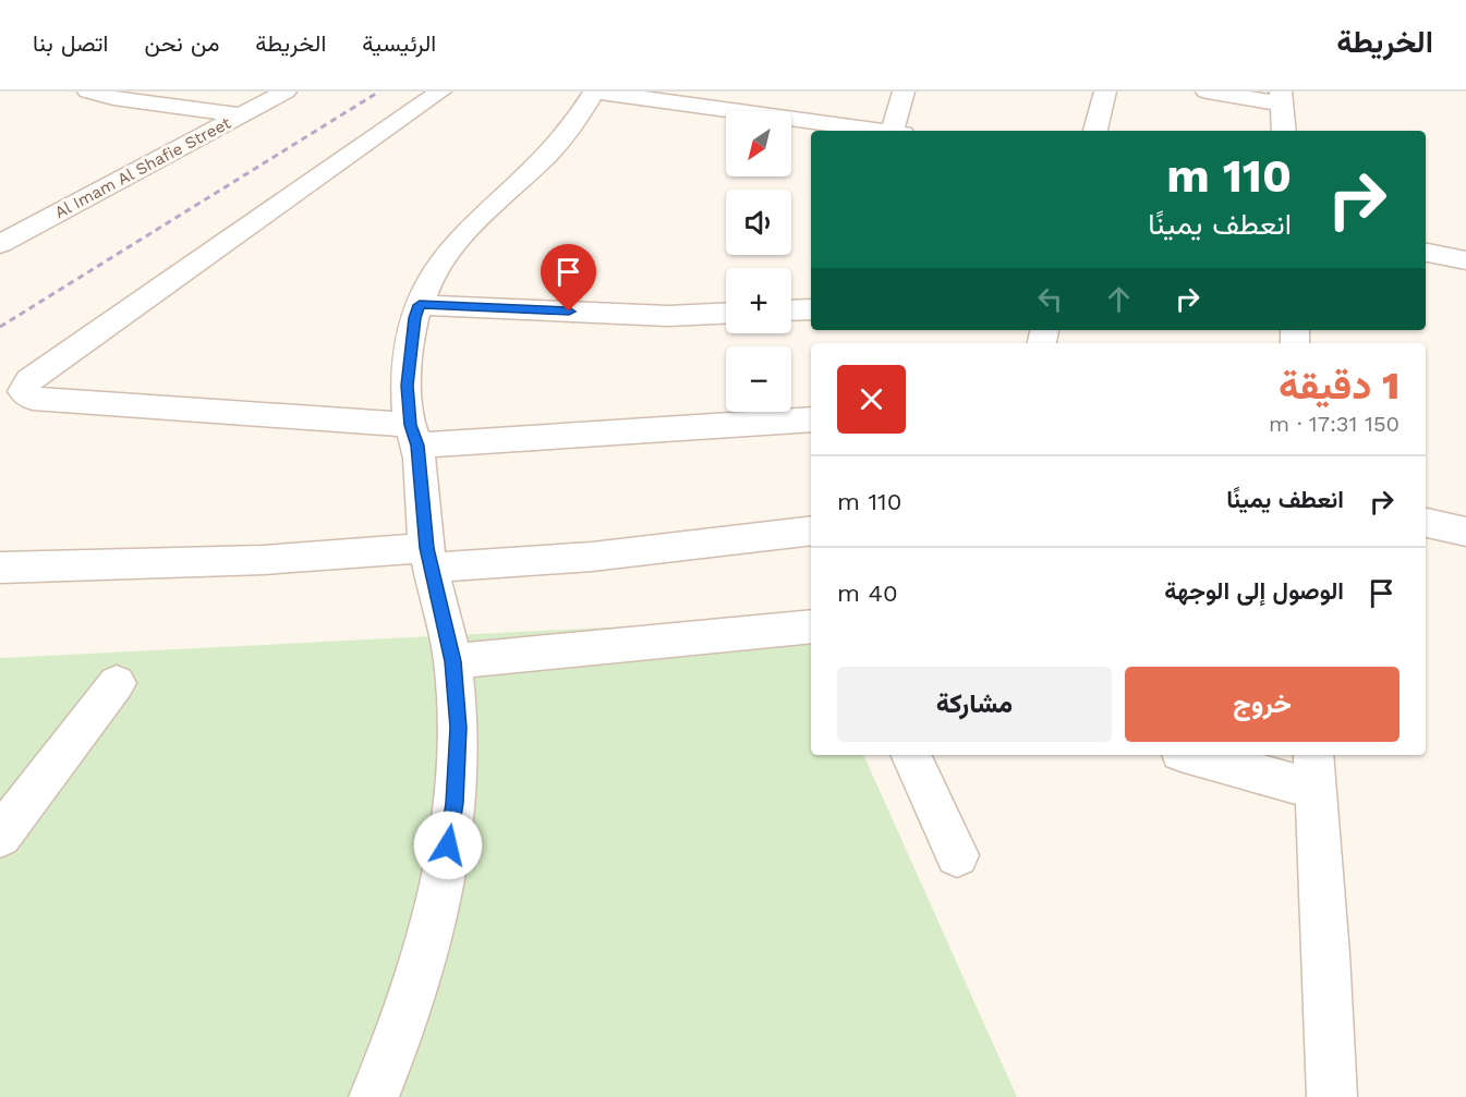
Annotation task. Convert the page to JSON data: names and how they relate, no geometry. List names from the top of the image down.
{
  "streets": {
    "street": ["Al Imam Al Shafie Street"]
  },
  "north": "bottom left",
  "page": {
    "header": "الخريطة",
    "nav": [
      "الرئيسية",
      "الخريطة",
      "من نحن",
      "اتصل بنا"
    ],
    "map_buttons": ["+", "−"],
    "turn": ["110 m", "انعطف يمينًا"],
    "heading": ["1 دقيقة", "150 m · 17:31"],
    "list": [
      {
        "name": "انعطف يمينًا",
        "value": "110 m"
      },
      {
        "name": "الوصول إلى الوجهة",
        "value": "40 m"
      }
    ],
    "buttons": ["خروج", "مشاركة"]
  }
}
